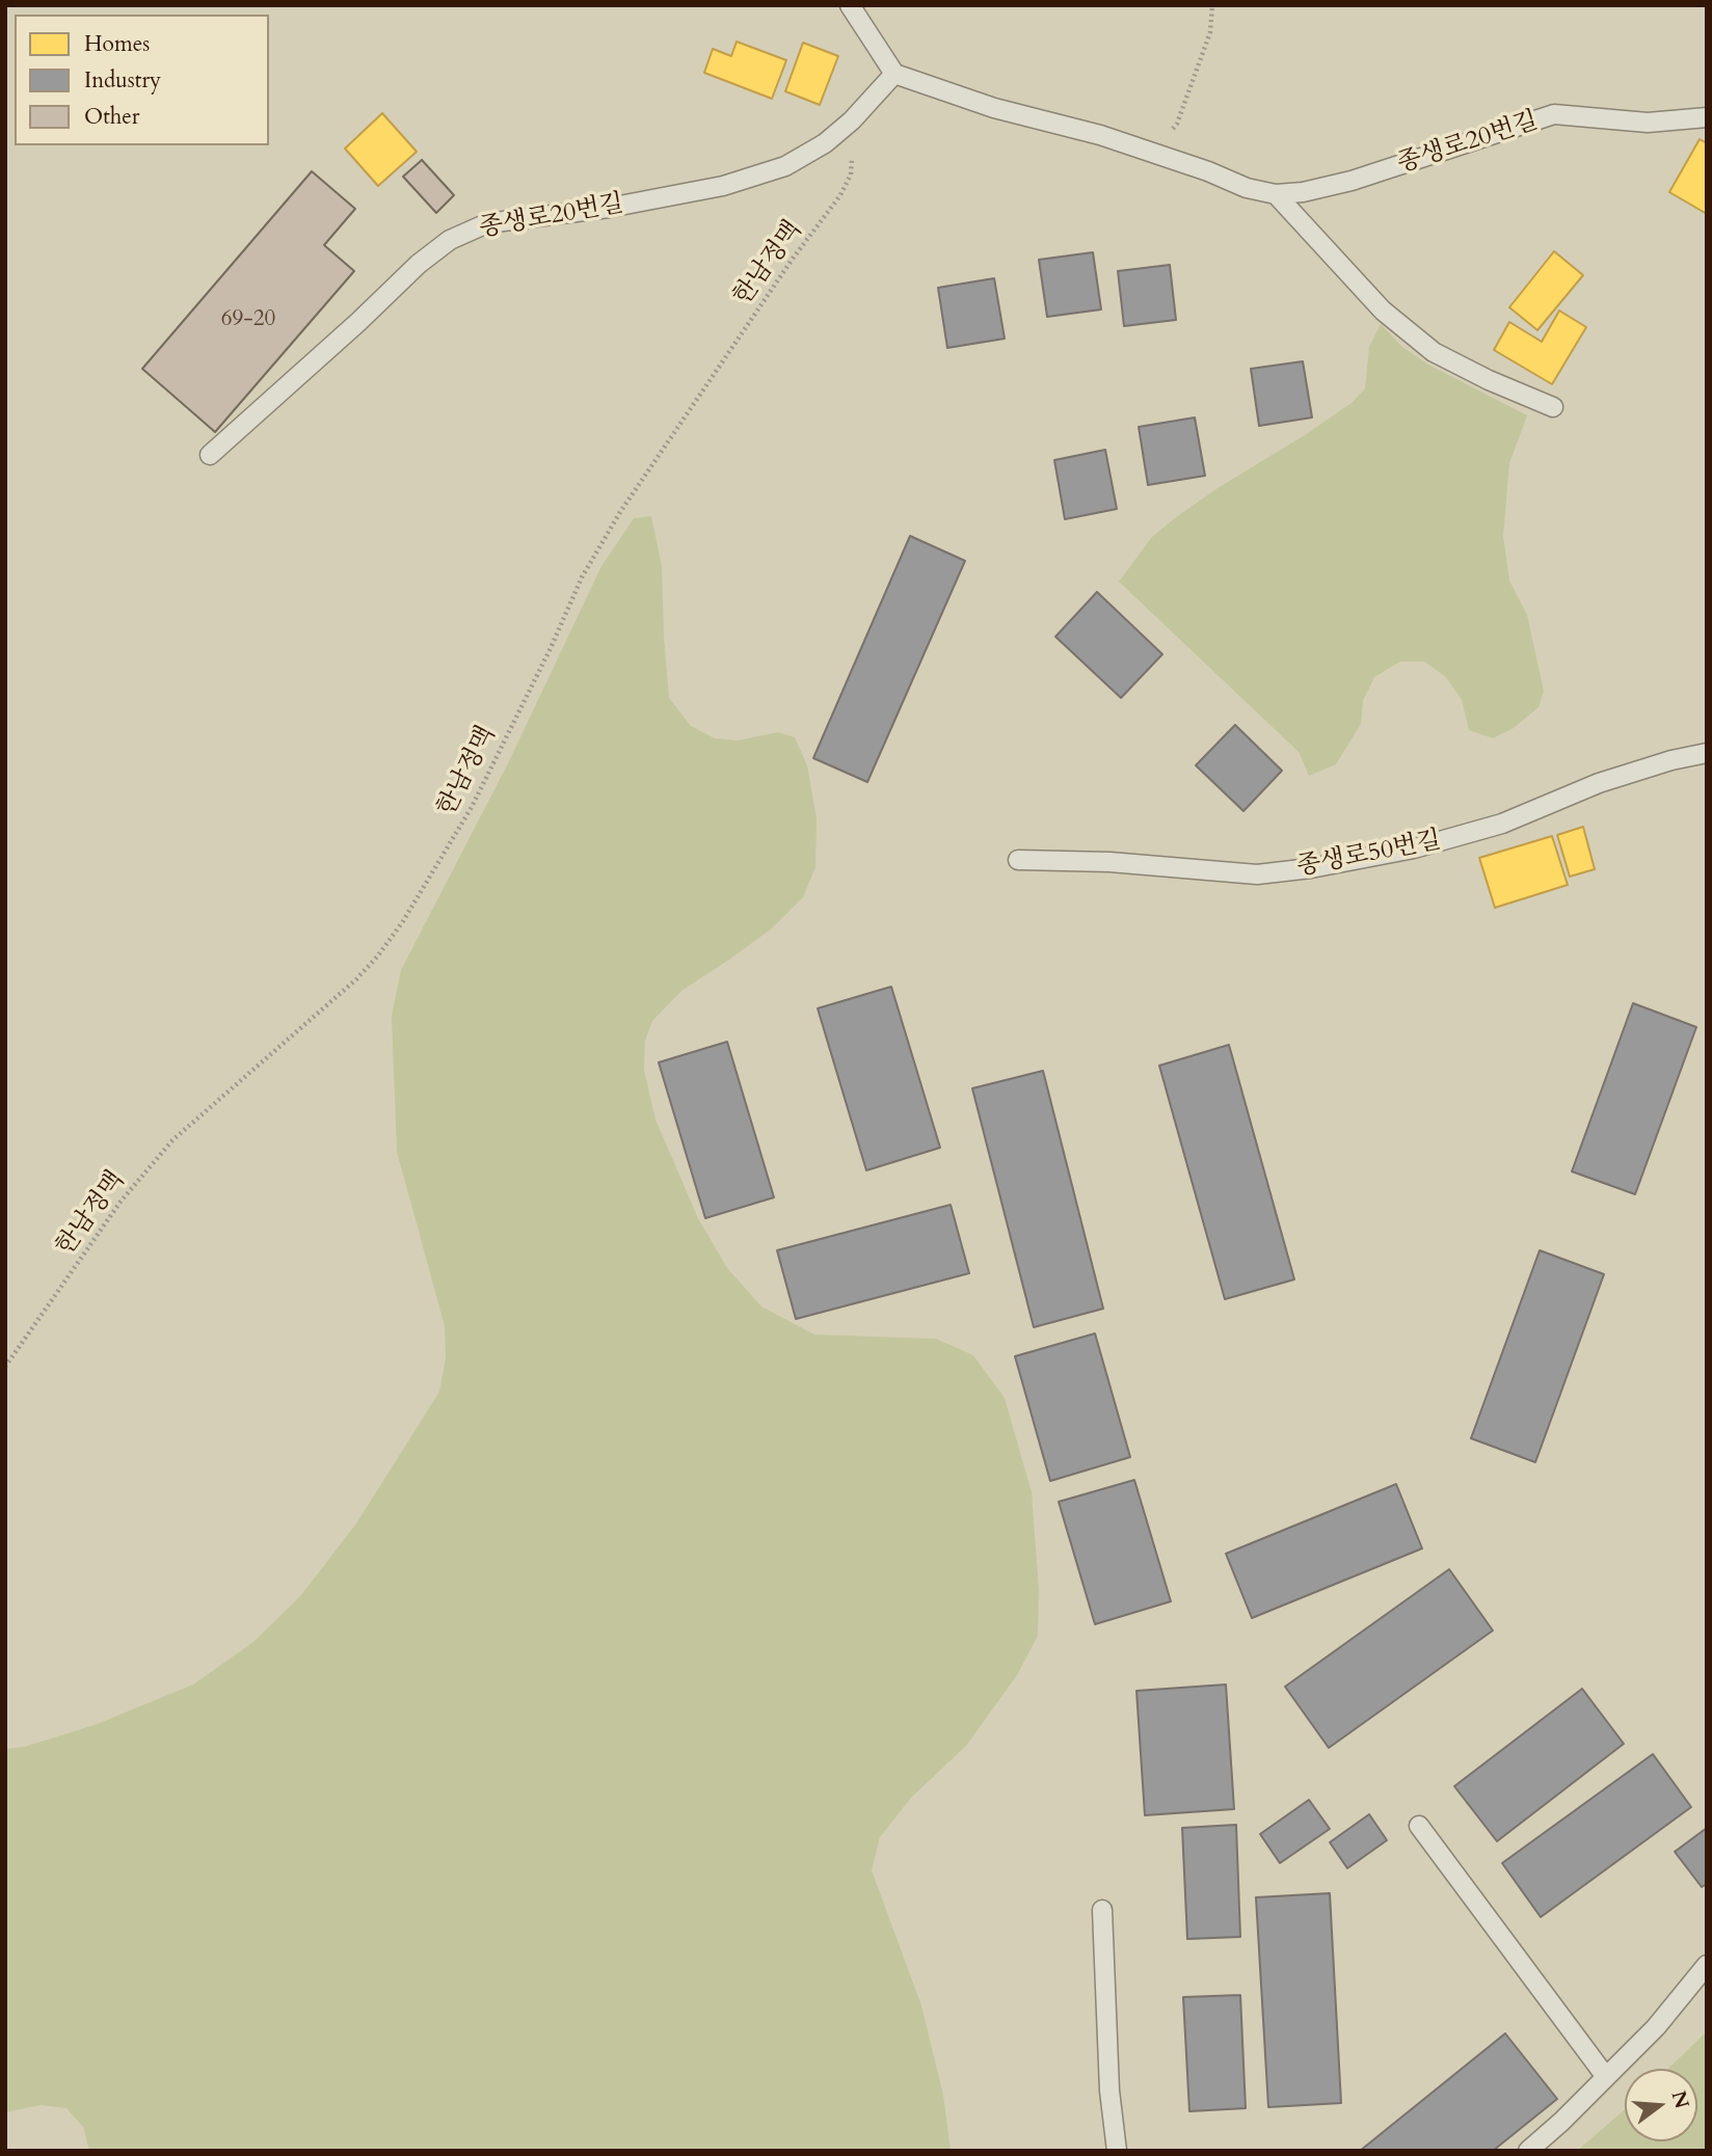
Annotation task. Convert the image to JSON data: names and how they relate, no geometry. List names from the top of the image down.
{
  "streets": {
    "lane": ["종생로20번길", "종생로50번길"],
    "path": ["한남정맥"]
  },
  "crossings": [
    ["종생로20번길", "한남정맥"]
  ],
  "house_numbers": ["69-20"],
  "legend": ["Homes", "Industry", "Other"],
  "north": "right"
}
